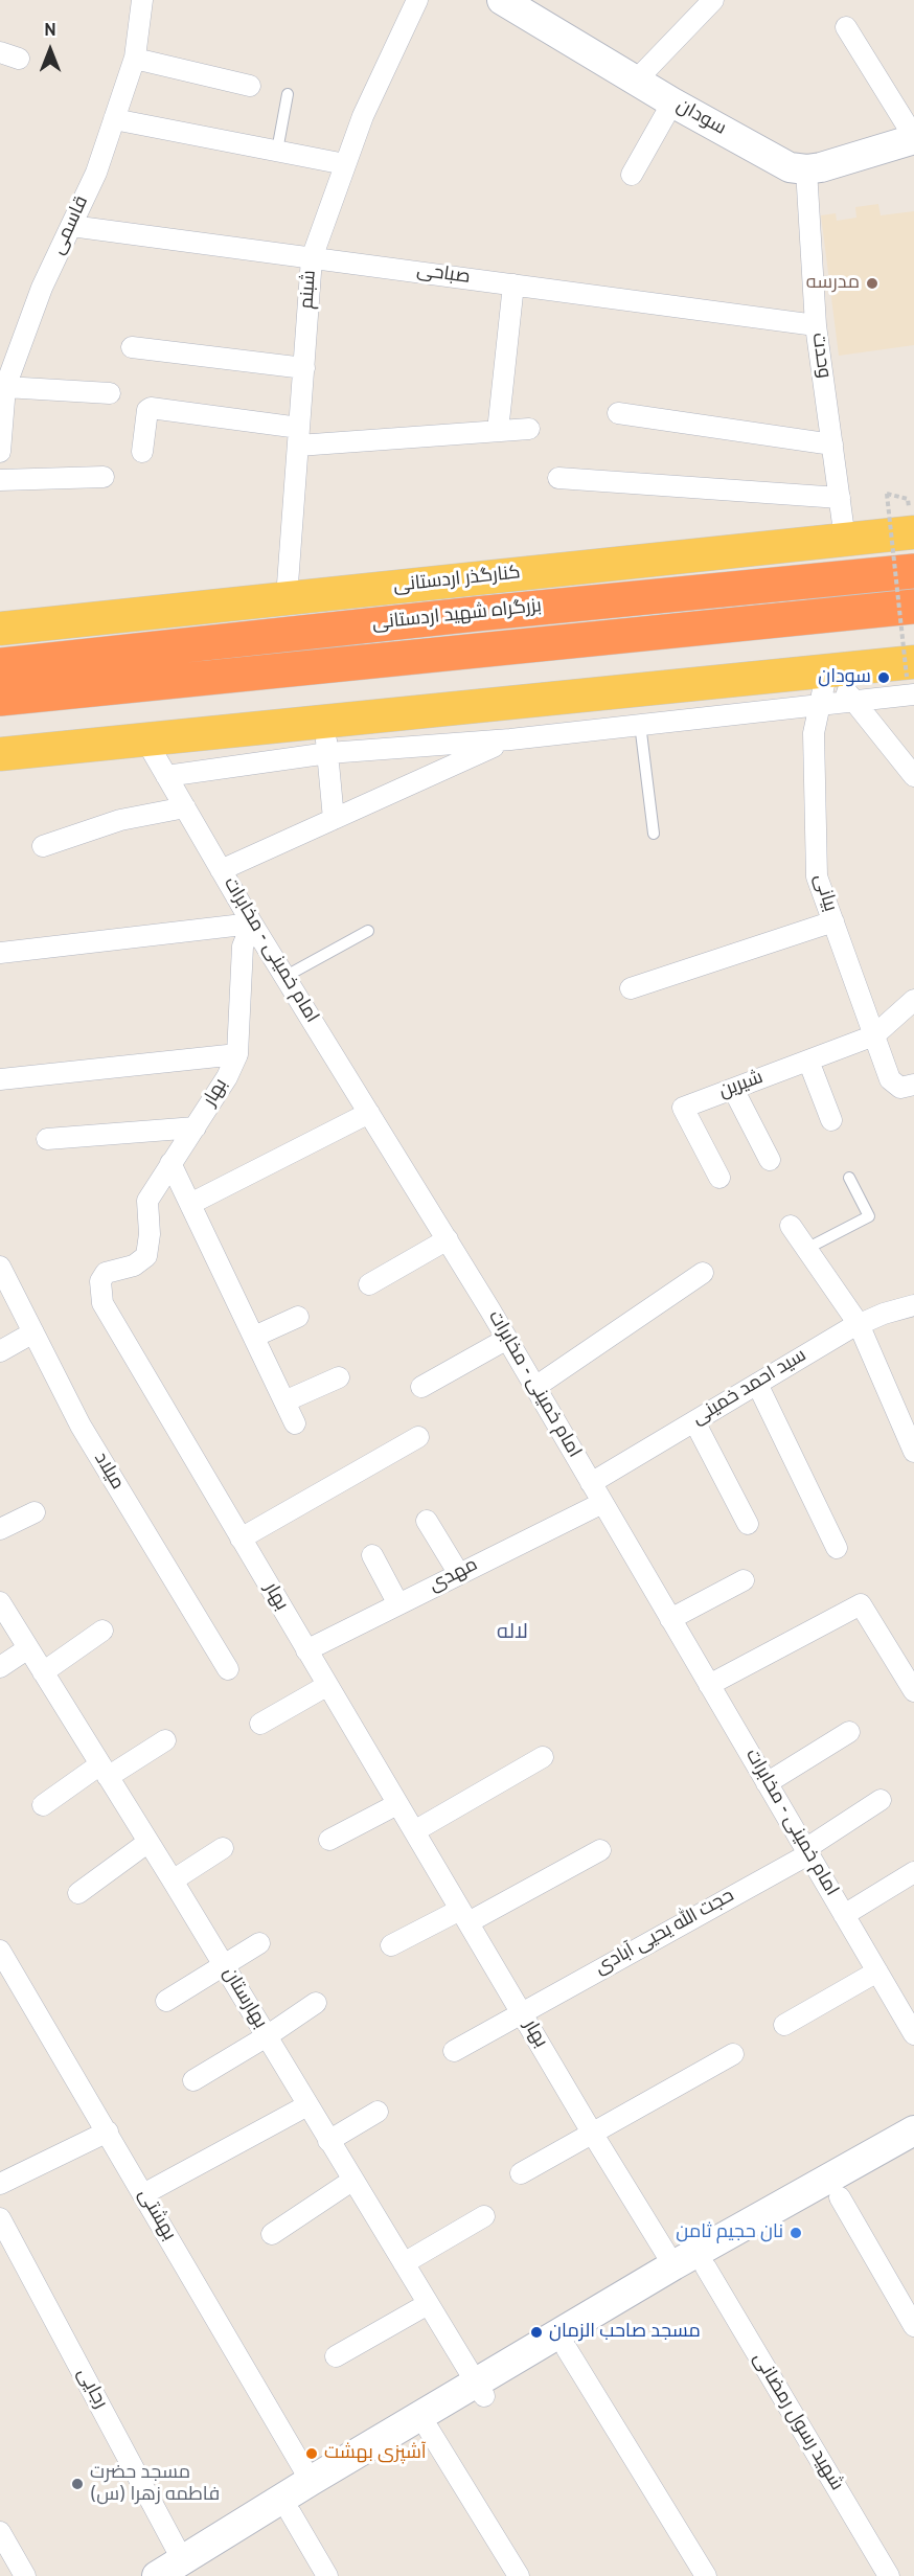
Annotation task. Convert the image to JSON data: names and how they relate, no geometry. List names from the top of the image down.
{
  "streets": {
    "highway": ["بزرگراه شهید اردستانی"],
    "main road": ["سودان", "کنارگذر اردستانی"],
    "street": [
      "قاسمی",
      "صباحی",
      "شبنم",
      "وحدت",
      "بیانی",
      "امام خمینی - مخابرات",
      "شیرین",
      "بهار",
      "سید احمد خمینی",
      "میلاد",
      "مهدی",
      "حجت الله یحیی آبادی",
      "بهارستان",
      "بهشتی",
      "رجایی",
      "شهید رسول رمضانی"
    ]
  },
  "crossings": [
    ["سودان", "وحدت"],
    ["قاسمی", "صباحی"],
    ["صباحی", "شبنم"],
    ["صباحی", "وحدت"],
    ["شبنم", "کنارگذر اردستانی"],
    ["وحدت", "کنارگذر اردستانی"],
    ["بیانی", "شیرین"],
    ["امام خمینی - مخابرات", "بهار"],
    ["امام خمینی - مخابرات", "سید احمد خمینی"],
    ["امام خمینی - مخابرات", "مهدی"],
    ["امام خمینی - مخابرات", "حجت الله یحیی آبادی"],
    ["بهار", "مهدی"],
    ["بهار", "حجت الله یحیی آبادی"]
  ],
  "districts": ["لاله"],
  "places": [
    "مدرسه",
    "سودان",
    "نان حجیم ثامن",
    "مسجد صاحب الزمان",
    "آشپزی بهشت",
    "مسجد حضرت فاطمه زهرا (س)"
  ],
  "north": "top"
}
